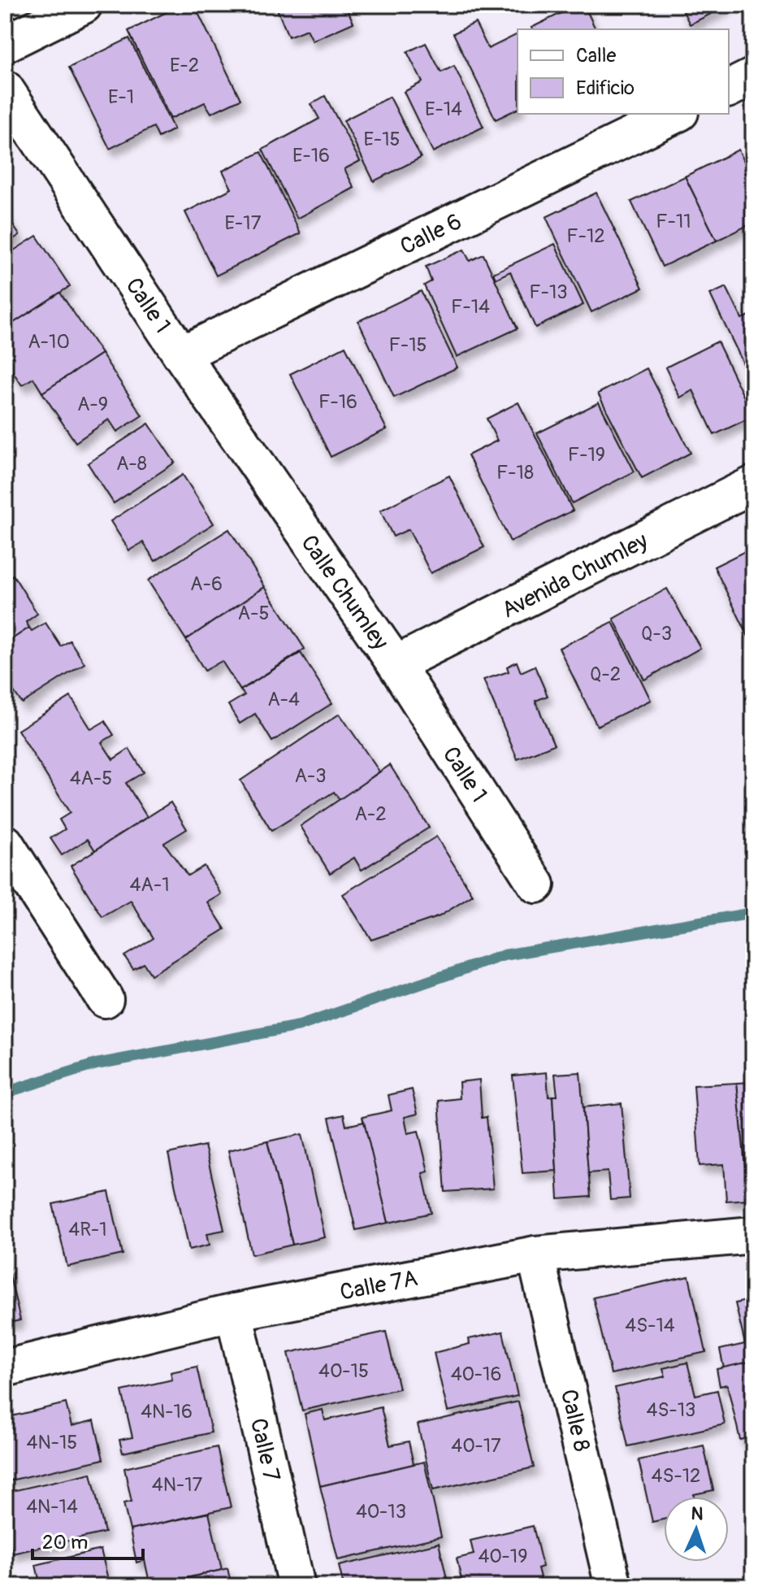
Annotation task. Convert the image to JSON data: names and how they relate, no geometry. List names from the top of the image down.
{
  "streets": {
    "street": [
      "Calle 6",
      "Calle 1",
      "Avenida Chumley",
      "Calle Chumley",
      "Calle 7A",
      "Calle 8",
      "Calle 7"
    ]
  },
  "crossings": [
    ["Calle 6", "Calle 1"],
    ["Calle 1", "Avenida Chumley"],
    ["Calle 1", "Calle Chumley"],
    ["Avenida Chumley", "Calle Chumley"],
    ["Calle 7A", "Calle 8"],
    ["Calle 7A", "Calle 7"]
  ],
  "house_numbers": [
    "E-2",
    "E-1",
    "E-14",
    "E-15",
    "E-16",
    "F-11",
    "E-17",
    "F-12",
    "F-13",
    "F-14",
    "A-10",
    "F-15",
    "F-16",
    "A-9",
    "F-19",
    "A-8",
    "F-18",
    "A-6",
    "A-5",
    "Q-3",
    "Q-2",
    "A-4",
    "A-3",
    "4A-5",
    "A-2",
    "4A-1",
    "4R-1",
    "4S-14",
    "4O-15",
    "4O-16",
    "4S-13",
    "4N-16",
    "4N-15",
    "4O-17",
    "4S-12",
    "4N-17",
    "4N-14",
    "4O-13",
    "4O-19"
  ],
  "legend": ["Calle", "Edificio"],
  "scale_bar": "20 m",
  "north": "top"
}
